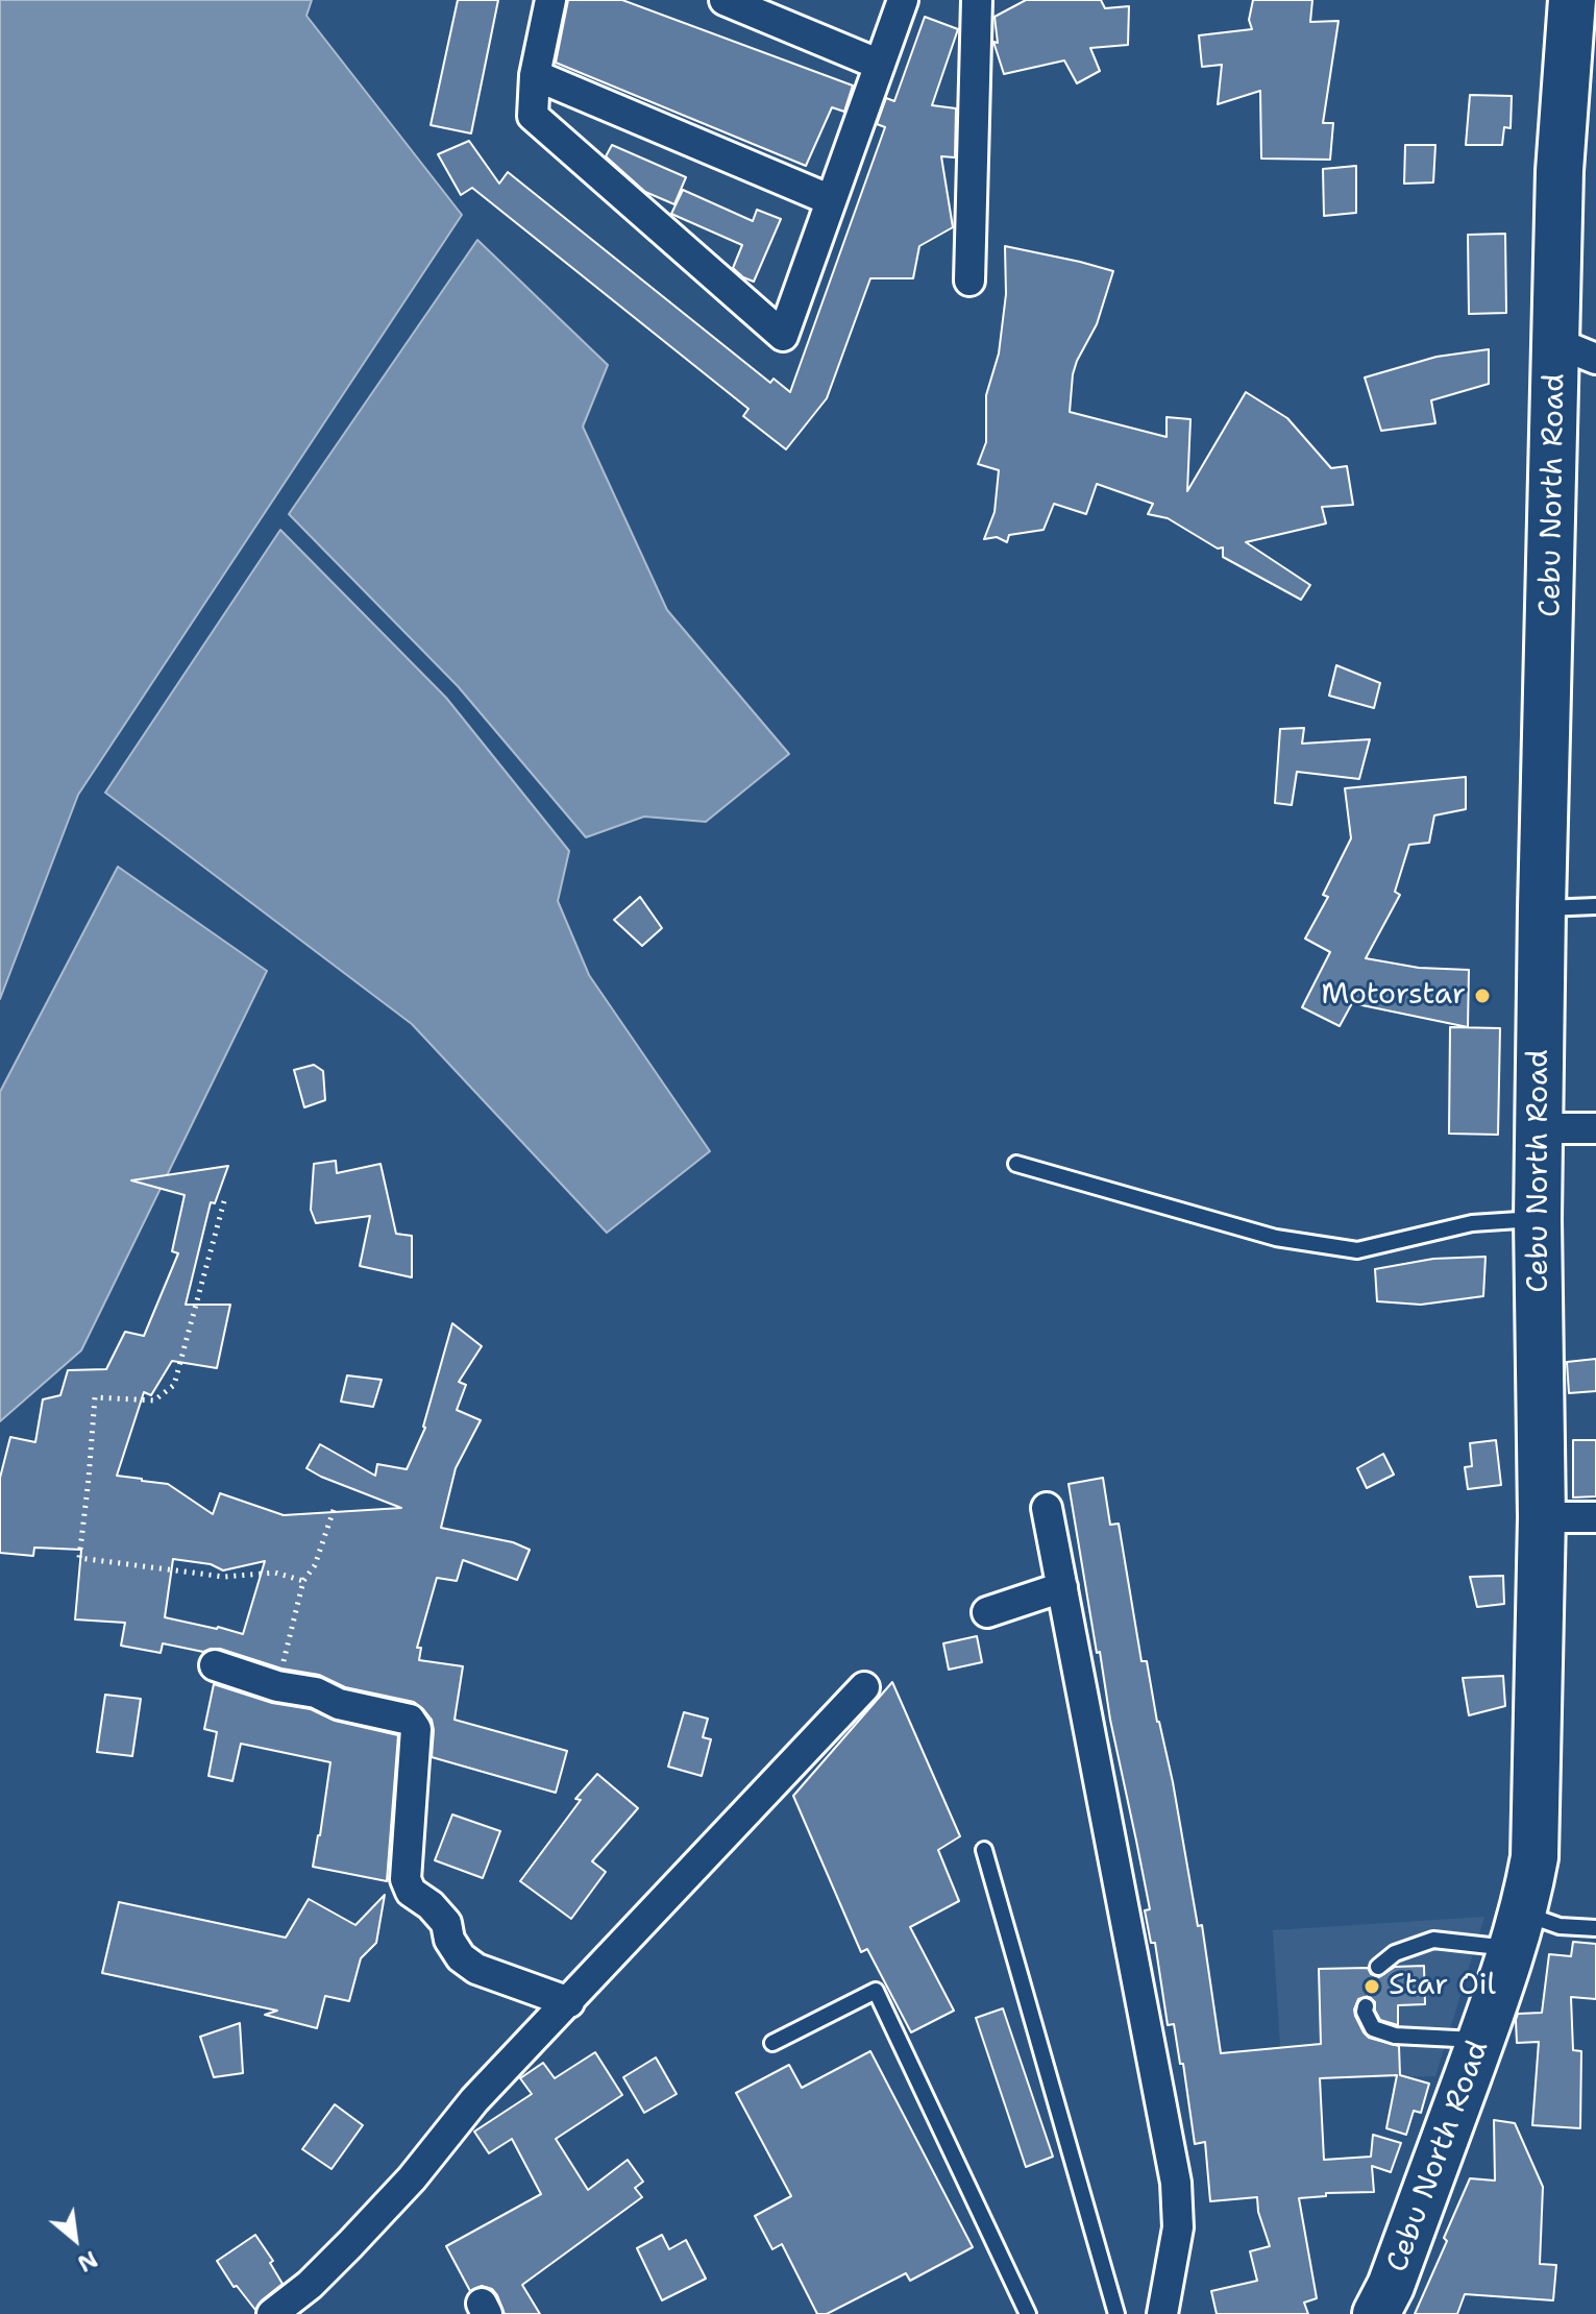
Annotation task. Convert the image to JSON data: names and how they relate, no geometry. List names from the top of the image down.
{
  "streets": {
    "main road": ["Cebu North Road"]
  },
  "places": ["Motorstar", "Star Oil"],
  "north": "bottom right"
}
